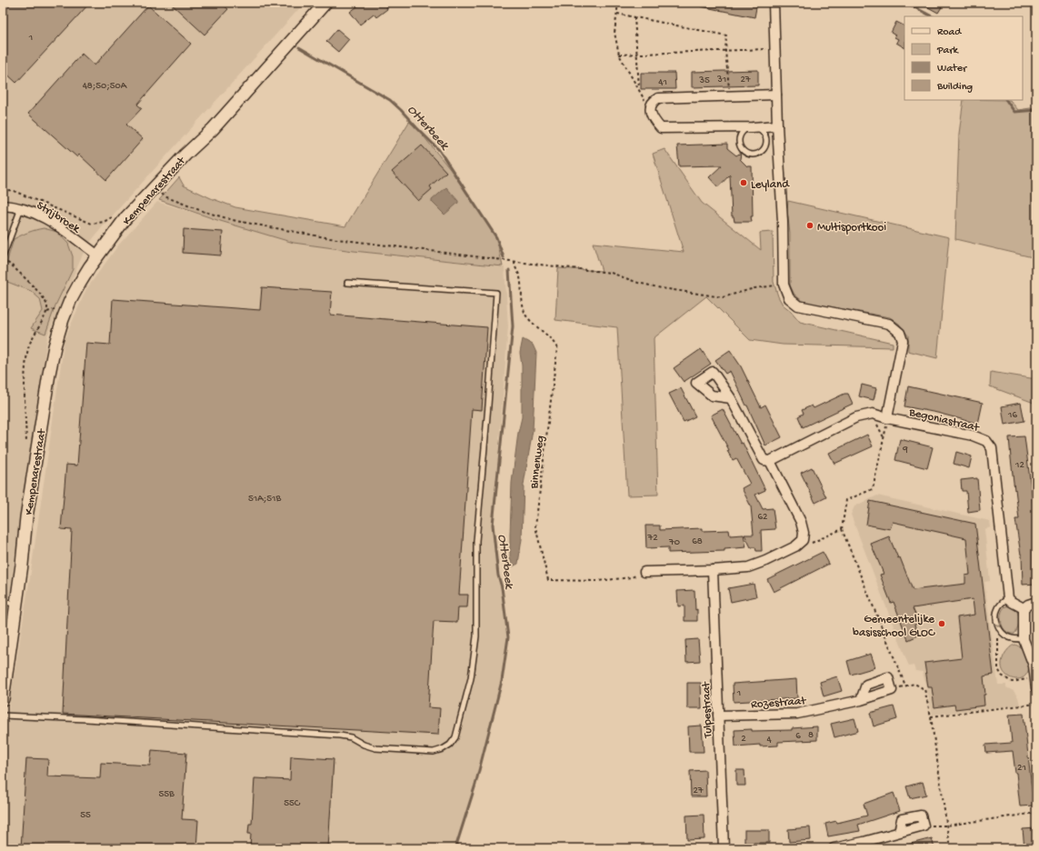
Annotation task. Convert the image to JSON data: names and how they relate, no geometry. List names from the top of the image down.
{
  "streets": {
    "street": [
      "Kempenarestraat",
      "Strijbroek",
      "Begoniastraat",
      "Rozestraat",
      "Tulpestraat"
    ],
    "path": ["Binnenweg"]
  },
  "crossings": [
    ["Kempenarestraat", "Strijbroek"],
    ["Rozestraat", "Tulpestraat"]
  ],
  "water": ["Otterbeek"],
  "places": ["Leyland", "Multisportkooi", "Gemeentelijke basisschool GLOC"],
  "house_numbers": [
    "1",
    "31",
    "27",
    "35",
    "41",
    "48;50;50A",
    "16",
    "9",
    "12",
    "51A;51B",
    "62",
    "72",
    "68",
    "70",
    "1",
    "8",
    "6",
    "2",
    "4",
    "21",
    "27",
    "55B",
    "55C",
    "55"
  ],
  "legend": [
    "Road",
    "Park",
    "Water",
    "Building"
  ]
}
